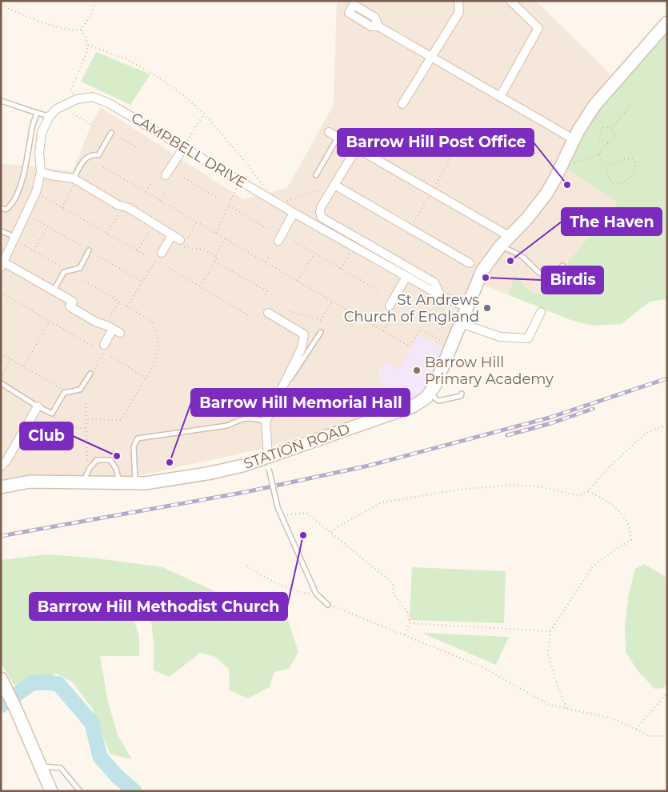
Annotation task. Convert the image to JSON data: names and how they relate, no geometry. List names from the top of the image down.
{
  "streets": {
    "street": ["CAMPBELL DRIVE", "STATION ROAD"]
  },
  "crossings": [
    ["CAMPBELL DRIVE", "STATION ROAD"]
  ],
  "places": [
    "Barrow Hill Post Office",
    "The Haven",
    "Birdis",
    "St Andrews Church of England",
    "Barrow Hill Primary Academy",
    "Club",
    "Barrow Hill Memorial Hall",
    "Barrrow Hill Methodist Church"
  ]
}
